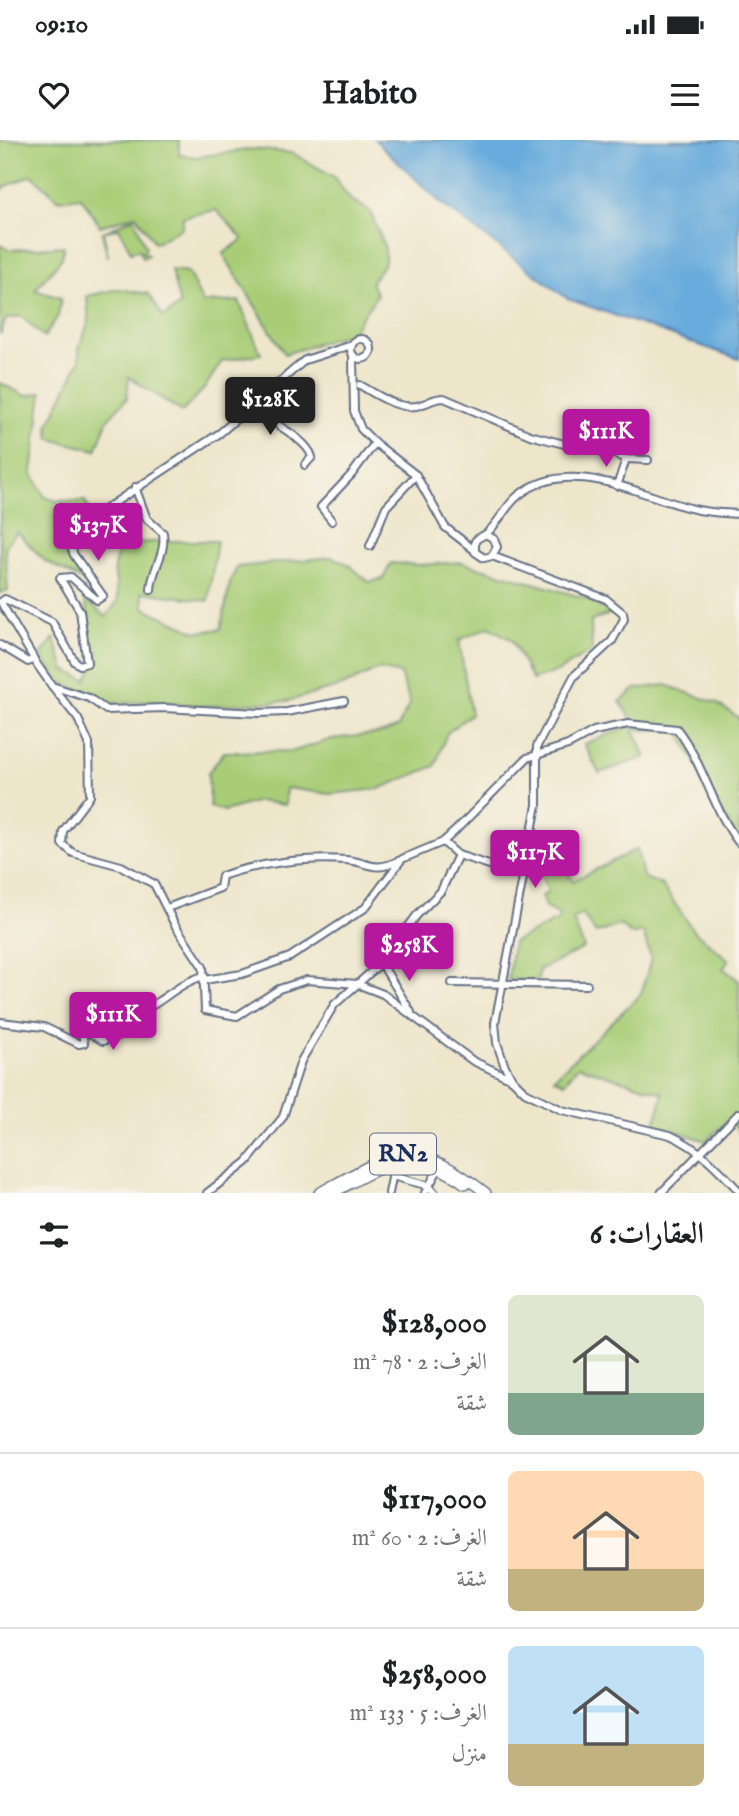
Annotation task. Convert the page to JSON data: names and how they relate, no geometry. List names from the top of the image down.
{
  "streets": {
    "highway": ["RN2"]
  },
  "page": {
    "status": "09:10",
    "header": "Habito",
    "price": [
      "$128K",
      "$111K",
      "$137K",
      "$117K",
      "$258K",
      "$111K"
    ],
    "heading": "العقارات: 6",
    "list": [
      {
        "name": "$128,000",
        "note": "الغرف: 2 · 78 m² · شقة"
      },
      {
        "name": "$117,000",
        "note": "الغرف: 2 · 60 m² · شقة"
      },
      {
        "name": "$258,000",
        "note": "الغرف: 5 · 133 m² · منزل"
      }
    ]
  }
}
